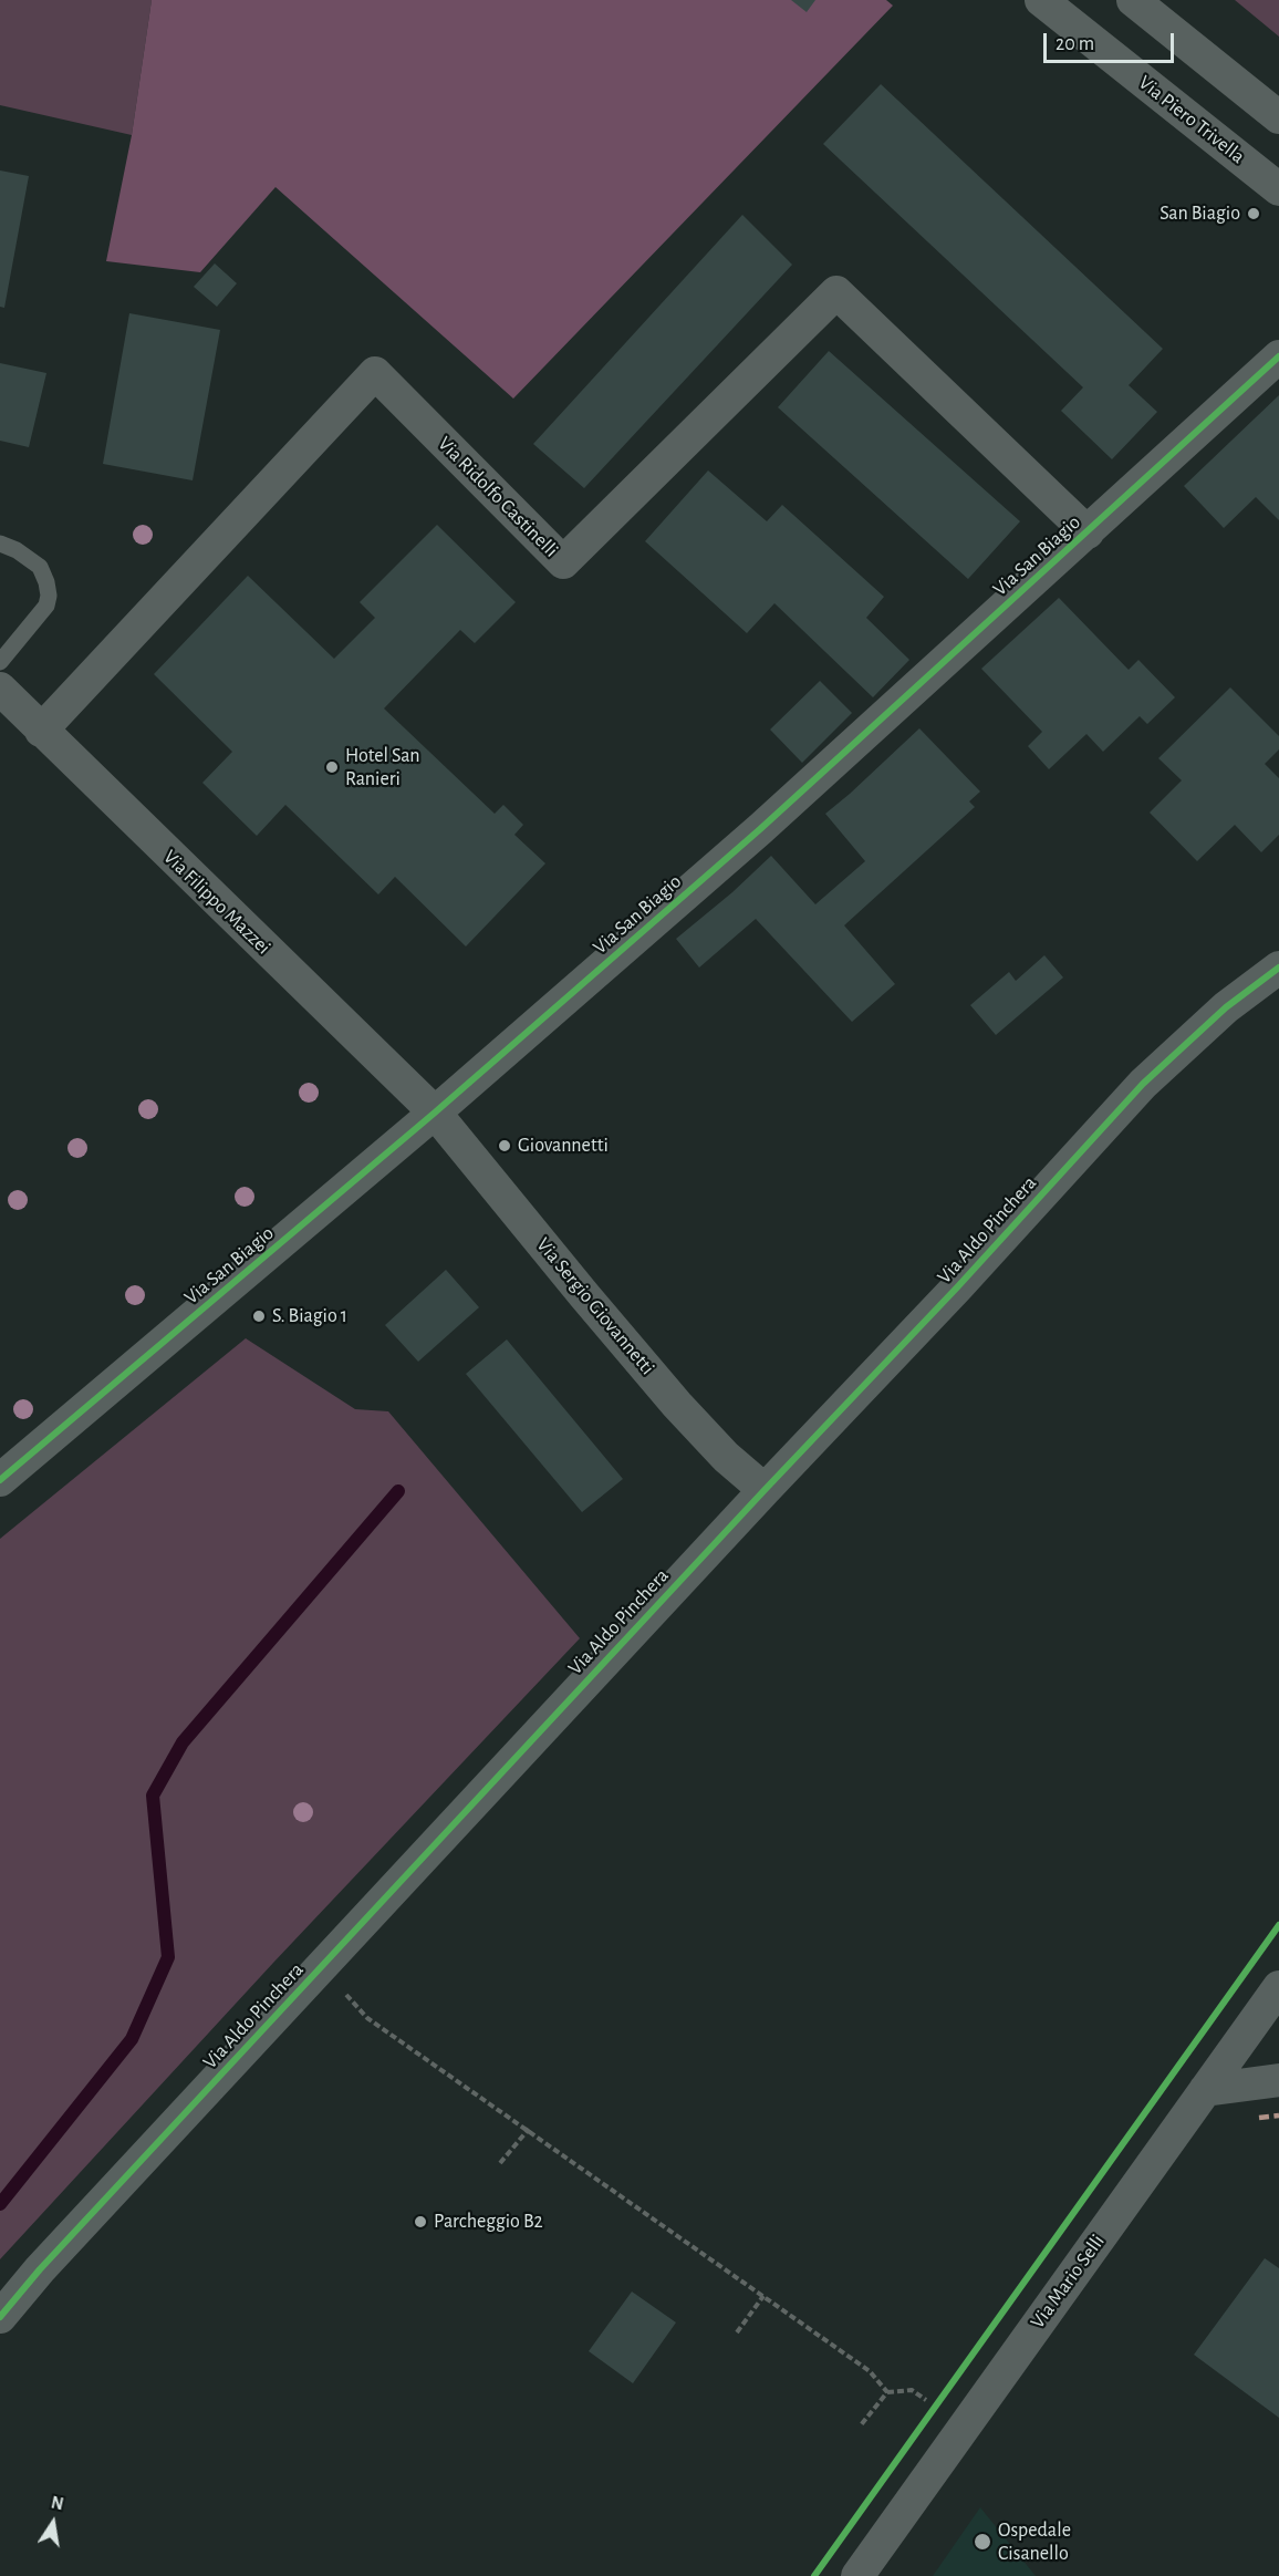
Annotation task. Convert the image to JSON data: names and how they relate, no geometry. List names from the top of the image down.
{
  "streets": {
    "street": [
      "Via Piero Trivella",
      "Via Ridolfo Castinelli",
      "Via San Biagio",
      "Via Filippo Mazzei",
      "Via Aldo Pinchera",
      "Via Sergio Giovannetti",
      "Via Mario Selli"
    ]
  },
  "crossings": [
    ["Via Ridolfo Castinelli", "Via San Biagio"],
    ["Via Ridolfo Castinelli", "Via Filippo Mazzei"],
    ["Via San Biagio", "Via Filippo Mazzei"],
    ["Via San Biagio", "Via Sergio Giovannetti"],
    ["Via Filippo Mazzei", "Via Sergio Giovannetti"],
    ["Via Aldo Pinchera", "Via Sergio Giovannetti"]
  ],
  "places": [
    "San Biagio",
    "Hotel San Ranieri",
    "Giovannetti",
    "S. Biagio 1",
    "Parcheggio B2",
    "Ospedale Cisanello"
  ],
  "scale_bar": "20 m",
  "north": "top"
}
